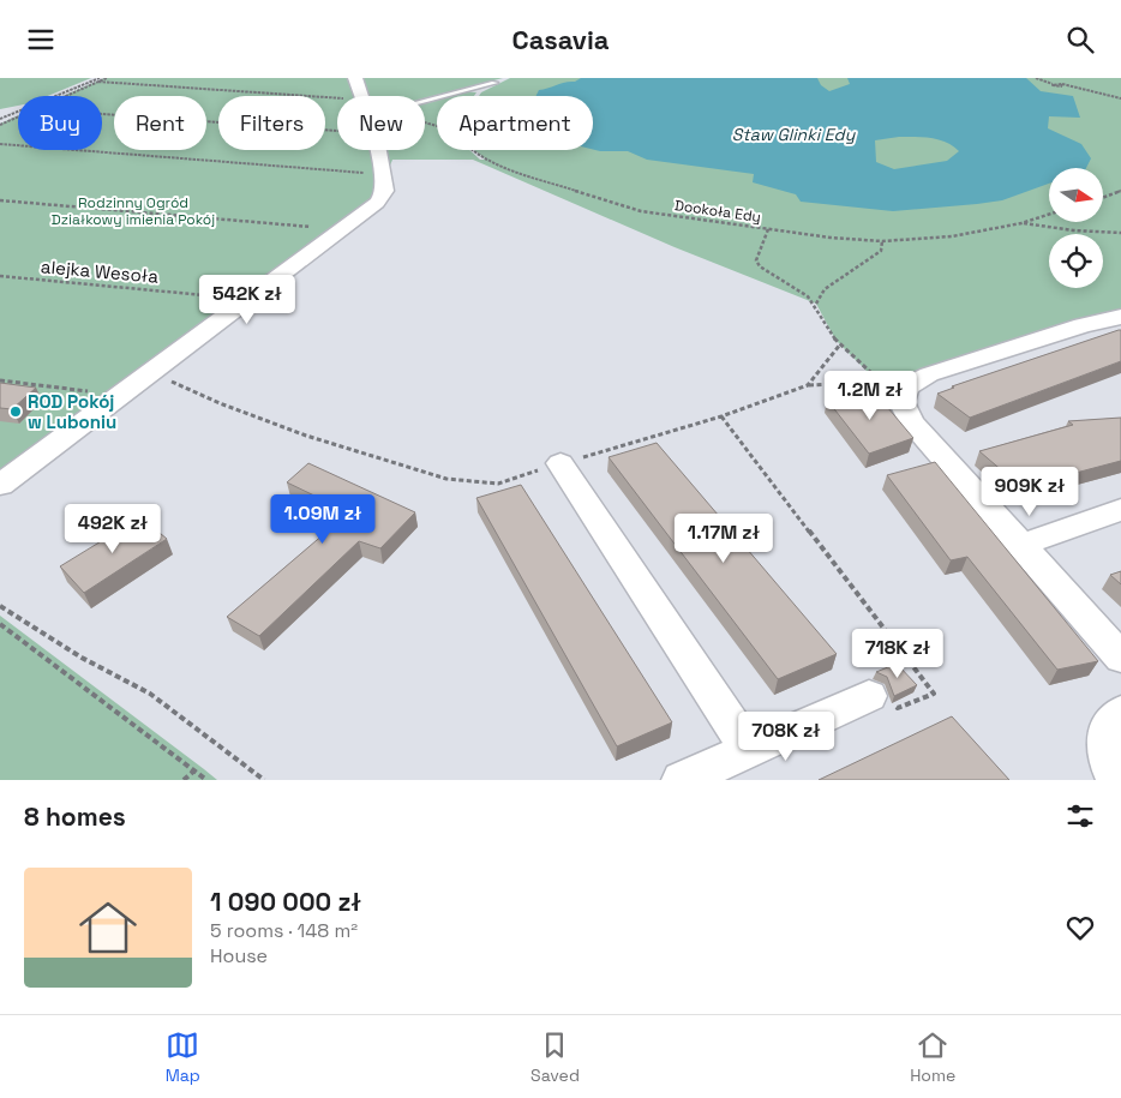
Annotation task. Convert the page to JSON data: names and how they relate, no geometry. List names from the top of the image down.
{
  "streets": {
    "path": ["Dookoła Edy", "alejka Wesoła"]
  },
  "water": ["Staw Glinki Edy"],
  "parks": ["Rodzinny Ogród Działkowy imienia Pokój"],
  "places": ["ROD Pokój w Luboniu"],
  "north": "right",
  "page": {
    "header": "Casavia",
    "chip": [
      "Buy",
      "Rent",
      "Filters",
      "New",
      "Apartment"
    ],
    "price": [
      "542K zł",
      "1.2M zł",
      "909K zł",
      "1.09M zł",
      "492K zł",
      "1.17M zł",
      "718K zł",
      "708K zł"
    ],
    "heading": "8 homes",
    "list": [
      {
        "name": "1 090 000 zł",
        "note": "5 rooms · 148 m² · House"
      }
    ],
    "tabs": ["Map", "Saved", "Home"]
  }
}
